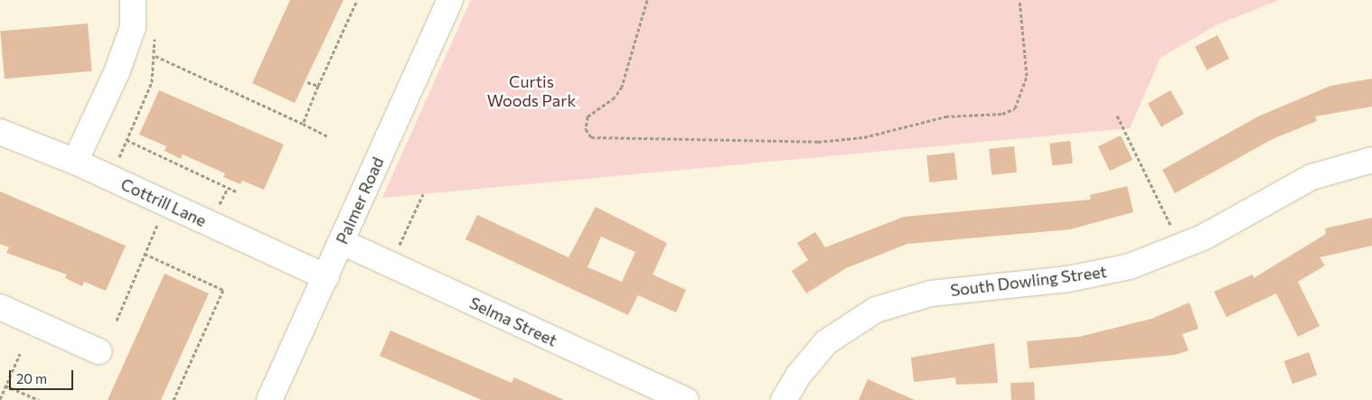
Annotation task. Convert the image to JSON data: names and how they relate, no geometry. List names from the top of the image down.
{
  "streets": {
    "street": [
      "Palmer Road",
      "Cottrill Lane",
      "South Dowling Street",
      "Selma Street"
    ]
  },
  "crossings": [
    ["Palmer Road", "Cottrill Lane"],
    ["Palmer Road", "Selma Street"]
  ],
  "parks": ["Curtis Woods Park"],
  "scale_bar": "20 m"
}
